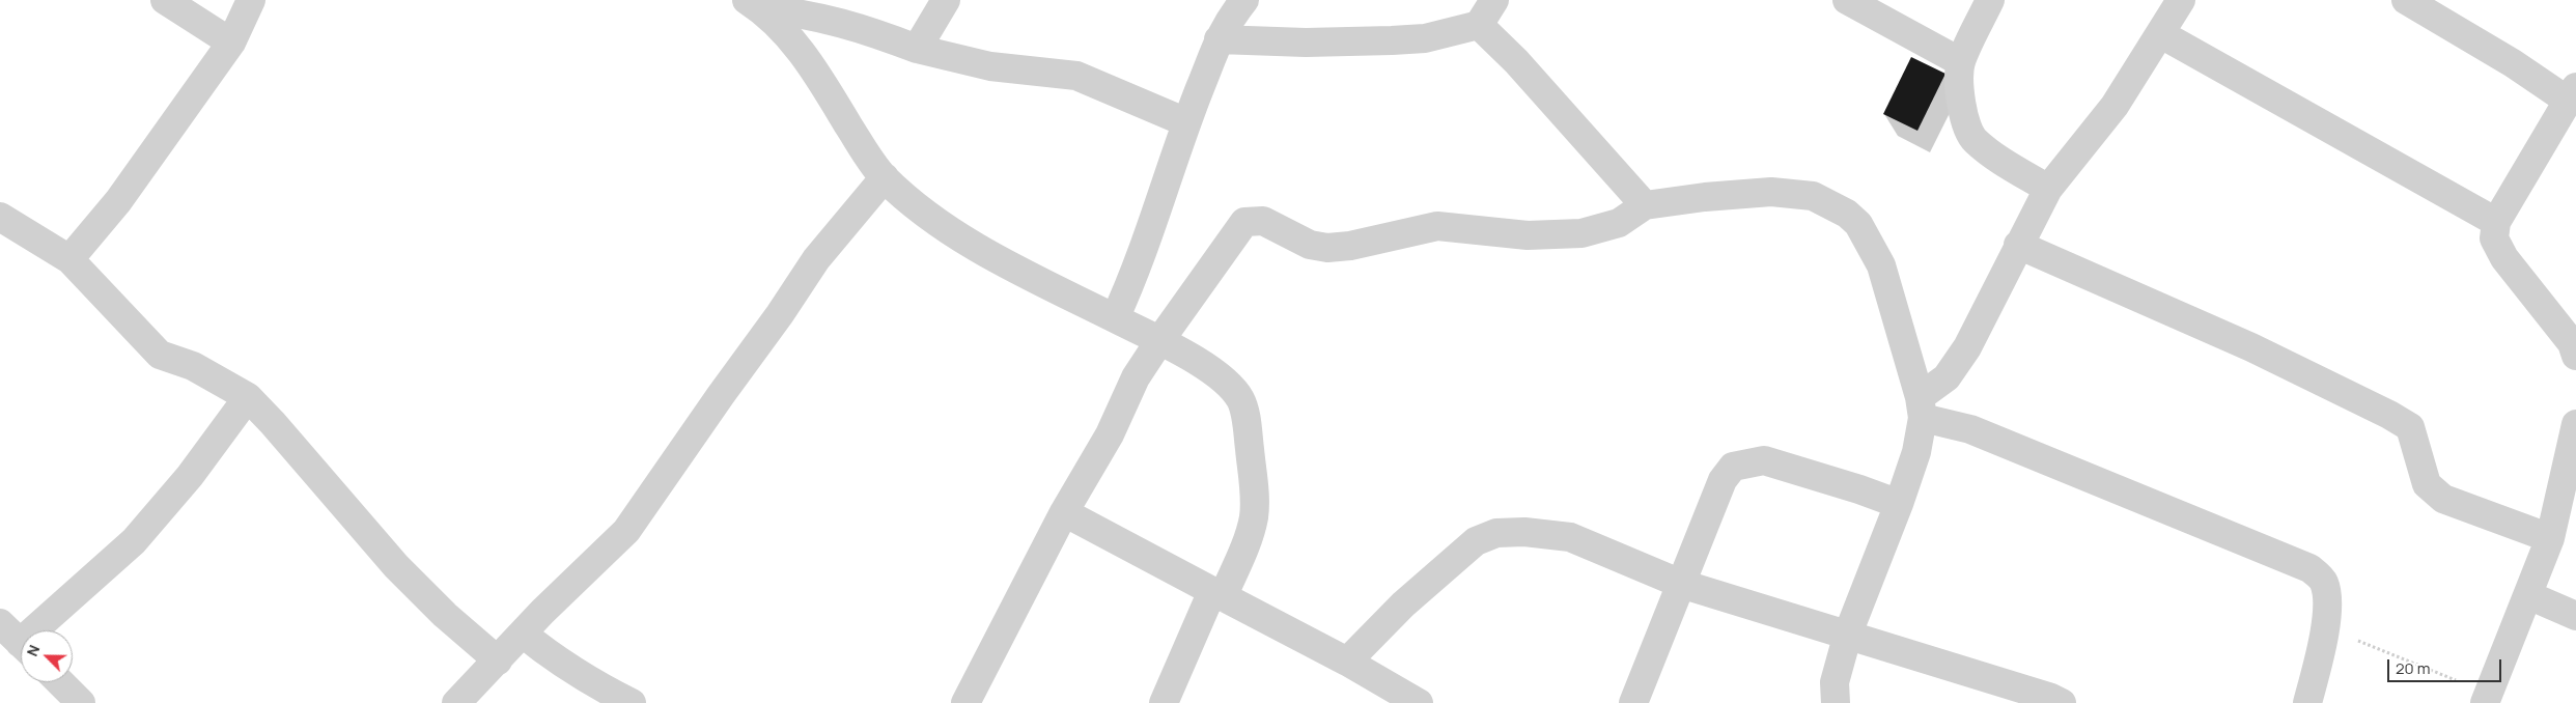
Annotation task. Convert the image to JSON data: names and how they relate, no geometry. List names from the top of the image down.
{
  "scale_bar": "20 m",
  "north": "top left"
}
